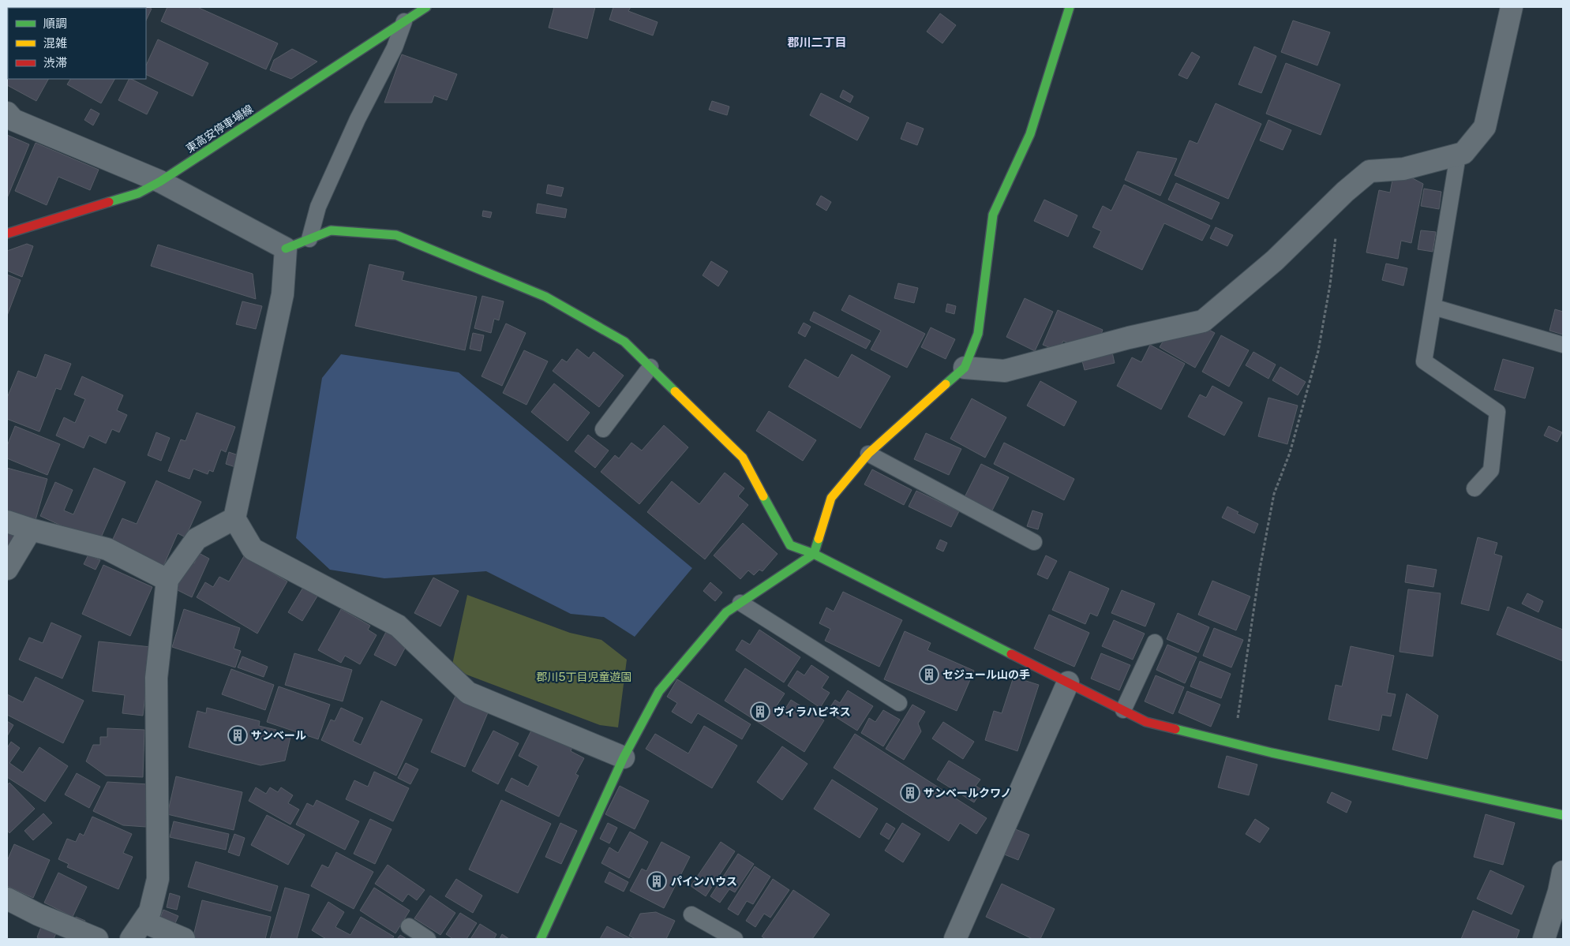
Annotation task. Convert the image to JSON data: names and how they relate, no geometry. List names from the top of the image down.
{
  "streets": {
    "street": ["東高安停車場線"]
  },
  "districts": ["郡川二丁目"],
  "parks": ["郡川5丁目児童遊園"],
  "places": {
    "building": [
      "セジュール山の手",
      "ヴィラハピネス",
      "サンベール",
      "サンベールクワノ",
      "パインハウス"
    ]
  },
  "legend": ["順調", "混雑", "渋滞"]
}
